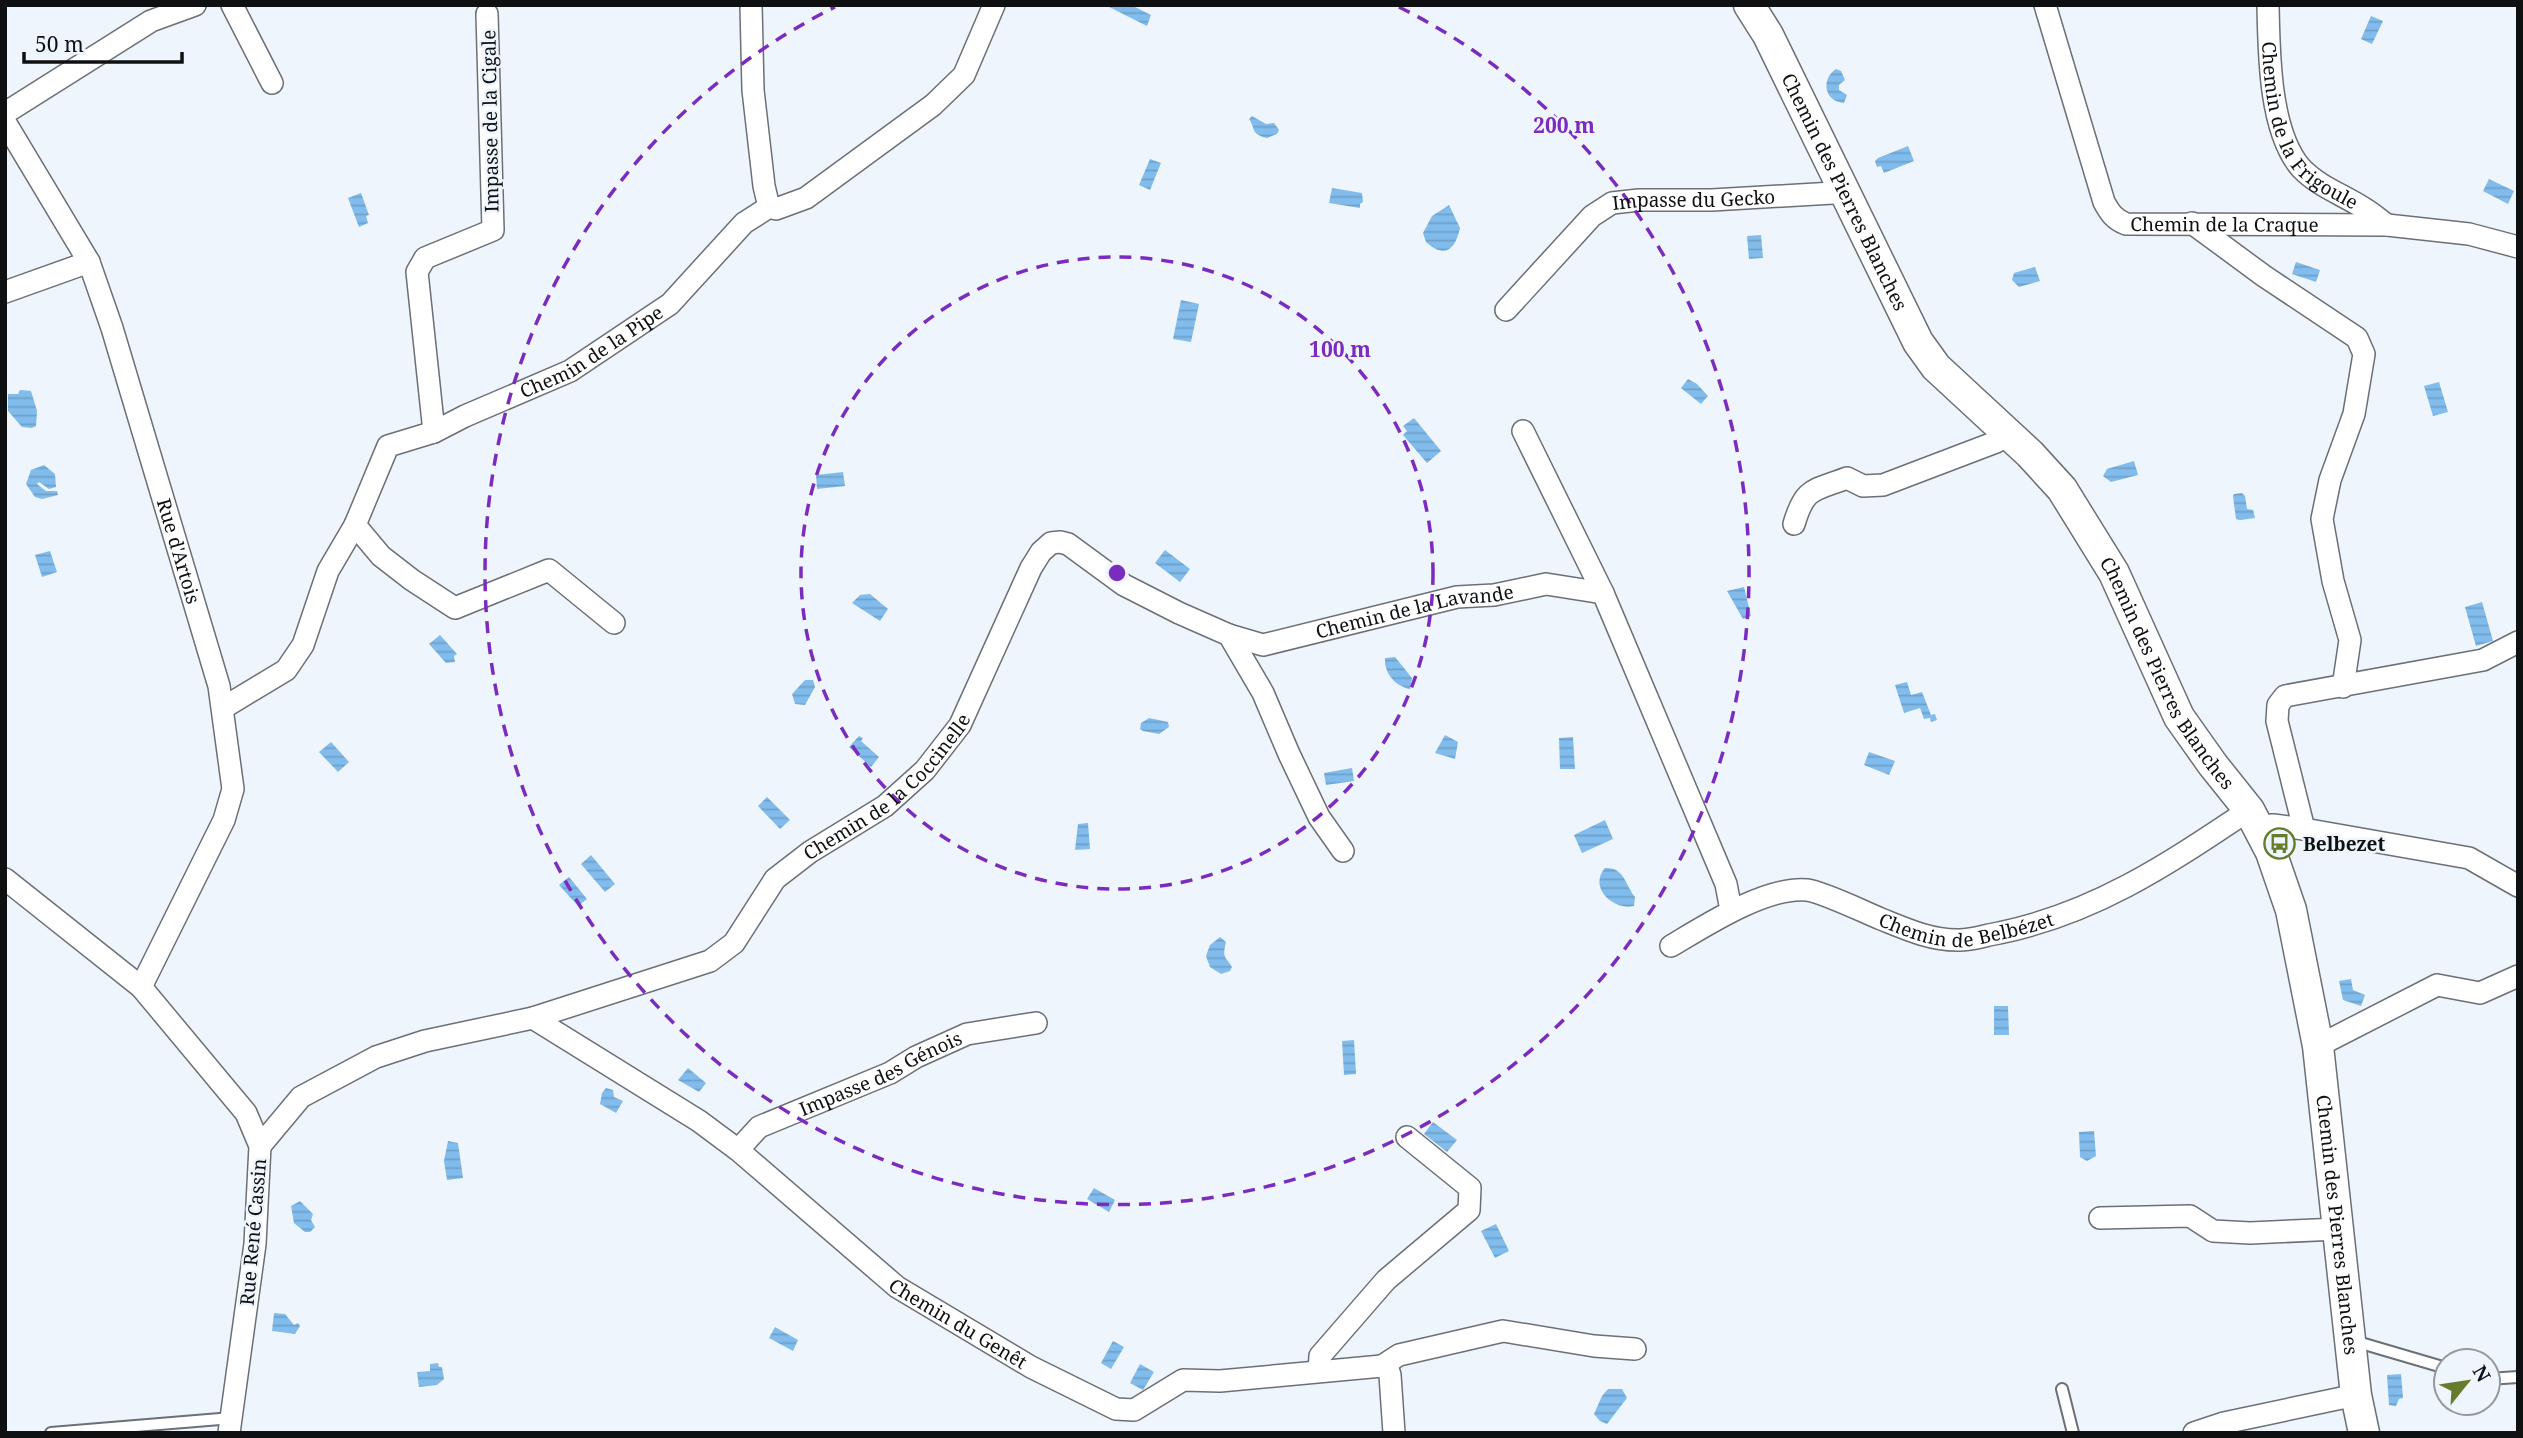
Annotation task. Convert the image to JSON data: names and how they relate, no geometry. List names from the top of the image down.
{
  "streets": {
    "street": [
      "Impasse de la Cigale",
      "Chemin de la Frigoule",
      "Chemin des Pierres Blanches",
      "Impasse du Gecko",
      "Chemin de la Craque",
      "Chemin de la Pipe",
      "Rue d'Artois",
      "Chemin de la Lavande",
      "Chemin de la Coccinelle",
      "Chemin de Belbézet",
      "Impasse des Génois",
      "Rue René Cassin",
      "Chemin du Genêt"
    ]
  },
  "crossings": [
    ["Impasse de la Cigale", "Chemin de la Pipe"],
    ["Chemin de la Frigoule", "Chemin de la Craque"],
    ["Chemin des Pierres Blanches", "Impasse du Gecko"],
    ["Chemin des Pierres Blanches", "Chemin de Belbézet"],
    ["Chemin de la Pipe", "Rue d'Artois"],
    ["Rue d'Artois", "Rue René Cassin"],
    ["Chemin de la Lavande", "Chemin de la Coccinelle"],
    ["Chemin de la Coccinelle", "Rue René Cassin"],
    ["Chemin de la Coccinelle", "Chemin du Genêt"],
    ["Impasse des Génois", "Chemin du Genêt"]
  ],
  "places": {
    "bus stop": ["Belbezet"]
  },
  "scale_bar": "50 m",
  "north": "top right",
  "rings": ["200 m", "100 m"]
}
